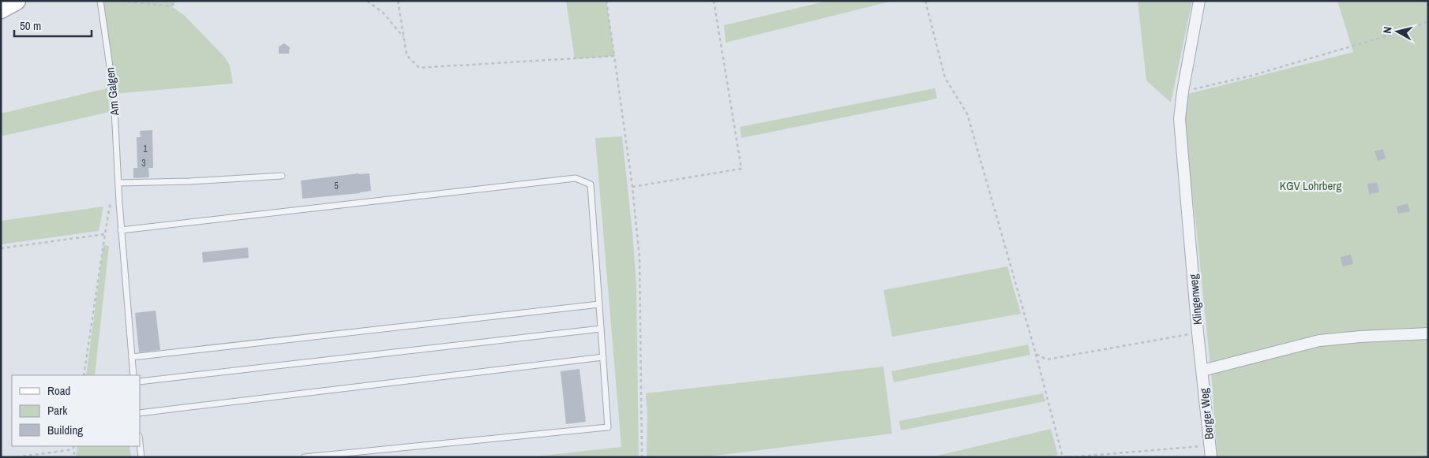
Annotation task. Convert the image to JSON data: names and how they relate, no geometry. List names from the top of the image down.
{
  "streets": {
    "street": ["Klingenweg", "Berger Weg"],
    "lane": ["Am Galgen"]
  },
  "crossings": [
    ["Klingenweg", "Berger Weg"]
  ],
  "parks": ["KGV Lohrberg"],
  "house_numbers": ["1", "3", "5"],
  "legend": ["Road", "Park", "Building"],
  "scale_bar": "50 m",
  "north": "left"
}
